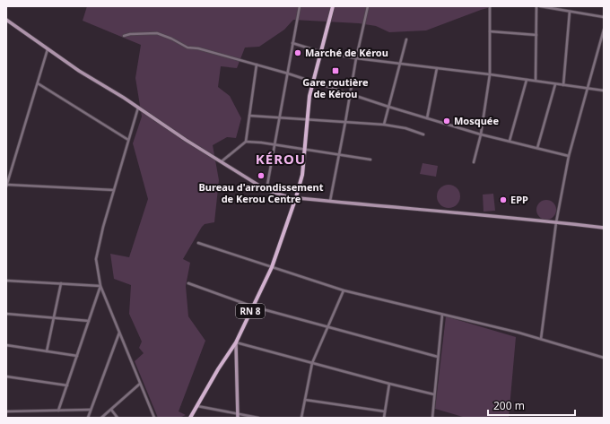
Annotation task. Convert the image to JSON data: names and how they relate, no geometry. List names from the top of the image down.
{
  "streets": {
    "main road": ["RN 8"]
  },
  "districts": ["KÉROU"],
  "places": {
    "other": [
      "Marché de Kérou",
      "Mosquée",
      "Bureau d'arrondissement de Kerou Centre",
      "EPP"
    ],
    "transit": ["Gare routière de Kérou"]
  },
  "scale_bar": "200 m"
}
